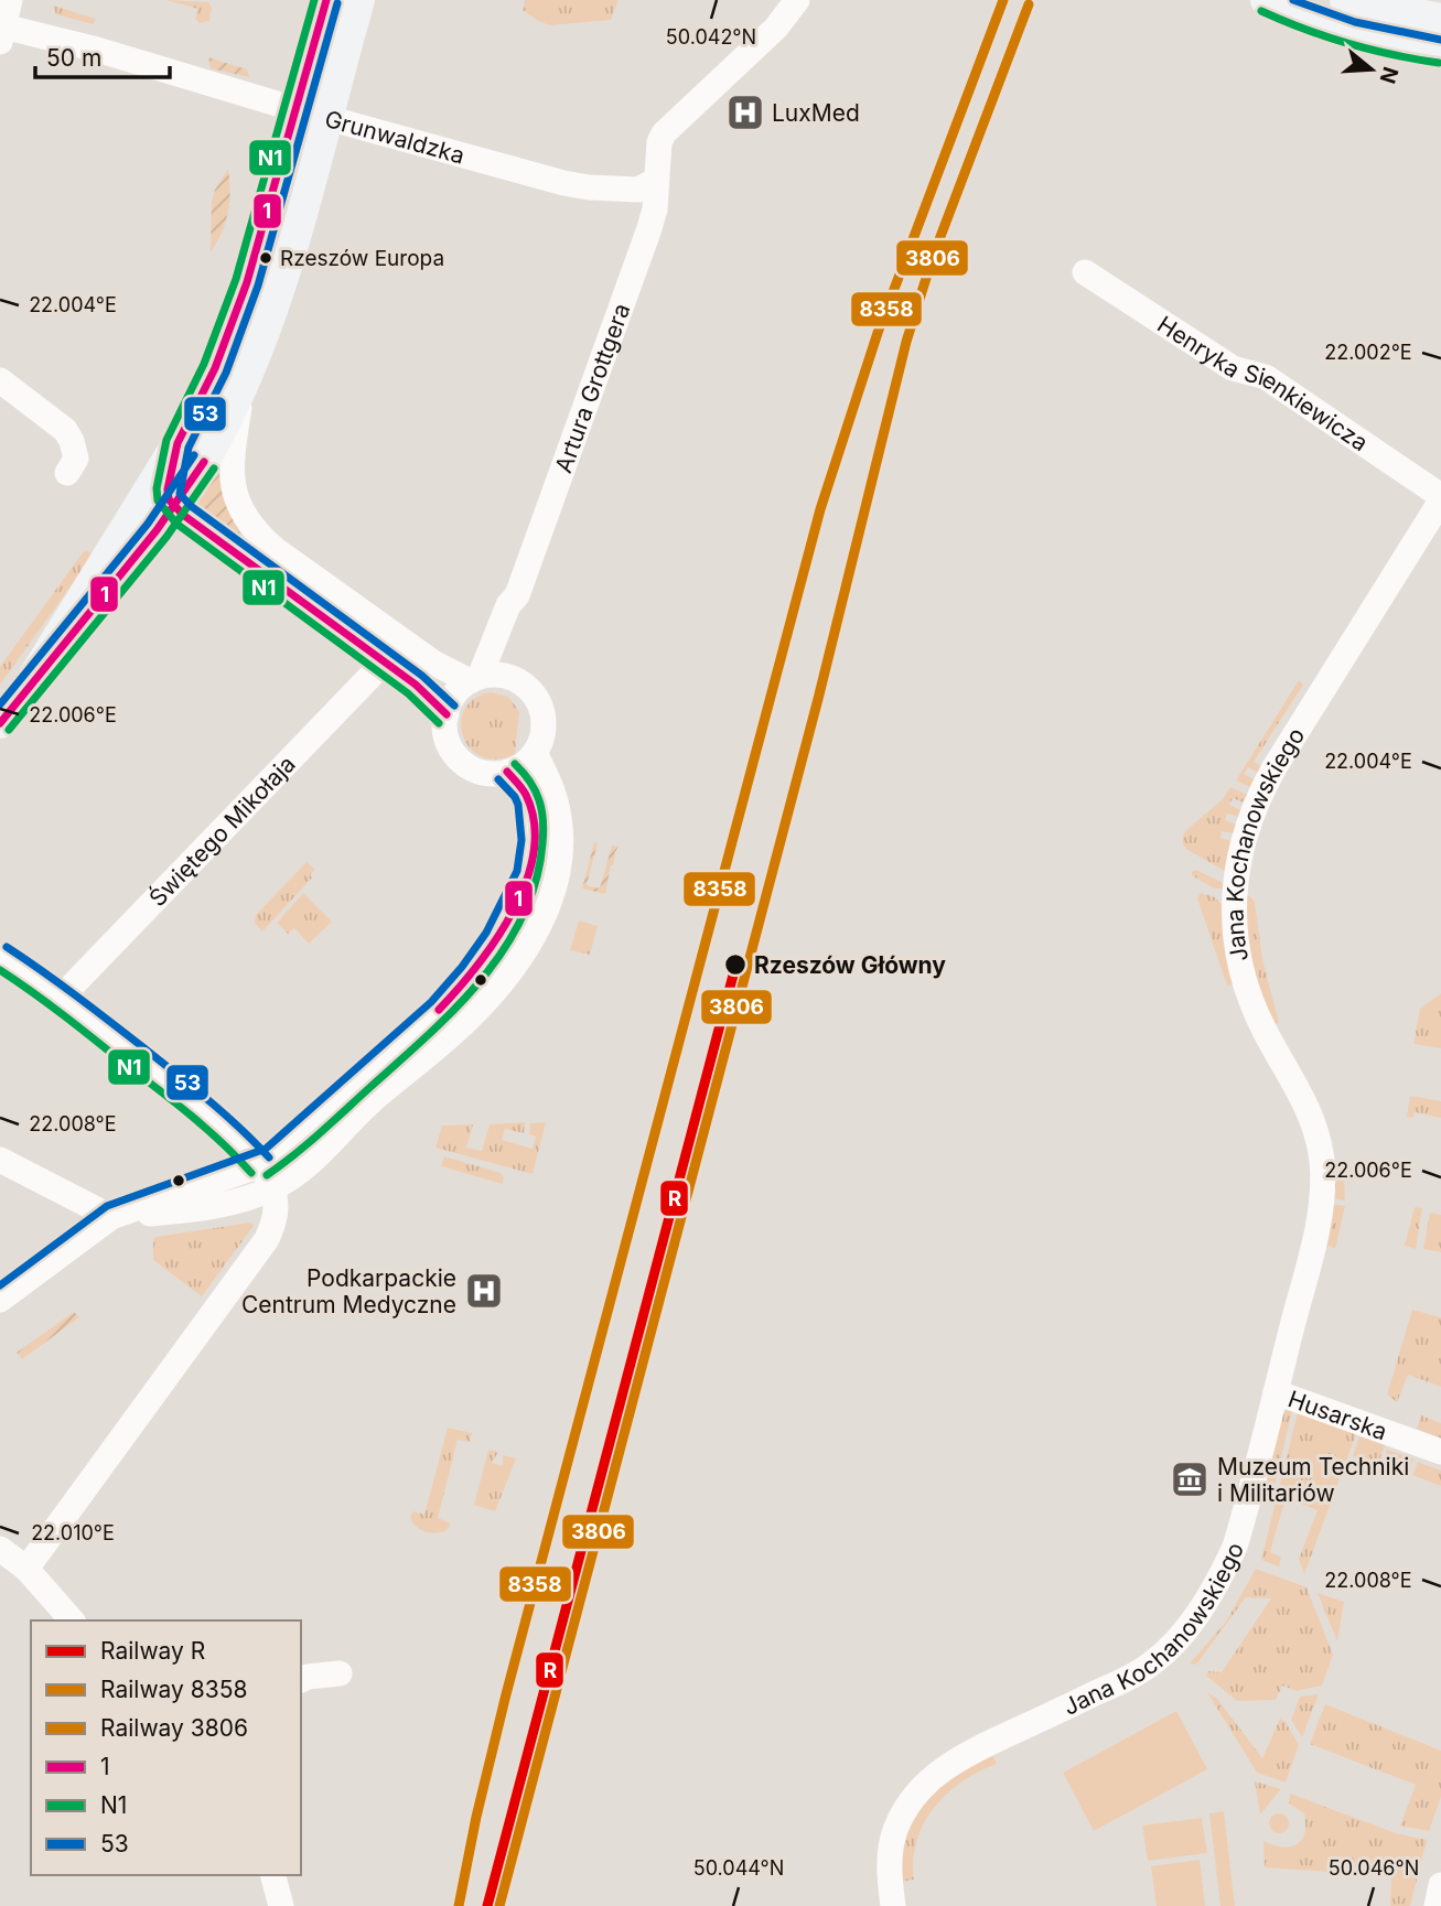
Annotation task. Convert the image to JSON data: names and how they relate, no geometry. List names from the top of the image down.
{
  "streets": {
    "street": [
      "Grunwaldzka",
      "Henryka Sienkiewicza",
      "Artura Grottgera",
      "Świętego Mikołaja",
      "Jana Kochanowskiego",
      "Husarska"
    ]
  },
  "crossings": [
    ["Grunwaldzka", "Artura Grottgera"],
    ["Henryka Sienkiewicza", "Jana Kochanowskiego"],
    ["Jana Kochanowskiego", "Husarska"]
  ],
  "places": {
    "hospital": ["LuxMed", "Podkarpackie Centrum Medyczne"],
    "other": ["Rzeszów Europa", "Rzeszów Główny"],
    "museum": ["Muzeum Techniki i Militariów"]
  },
  "lines": [
    "rail line 8358",
    "transit line 1",
    "transit line N1",
    "transit line 53",
    "rail line 3806",
    "rail line R"
  ],
  "legend": [
    "Railway R",
    "Railway 8358",
    "Railway 3806",
    "1",
    "N1",
    "53"
  ],
  "scale_bar": "50 m",
  "north": "right",
  "coordinates": [
    "50.042°N",
    "22.004°E",
    "22.002°E",
    "22.006°E",
    "22.008°E",
    "22.010°E",
    "50.046°N",
    "50.044°N"
  ]
}
